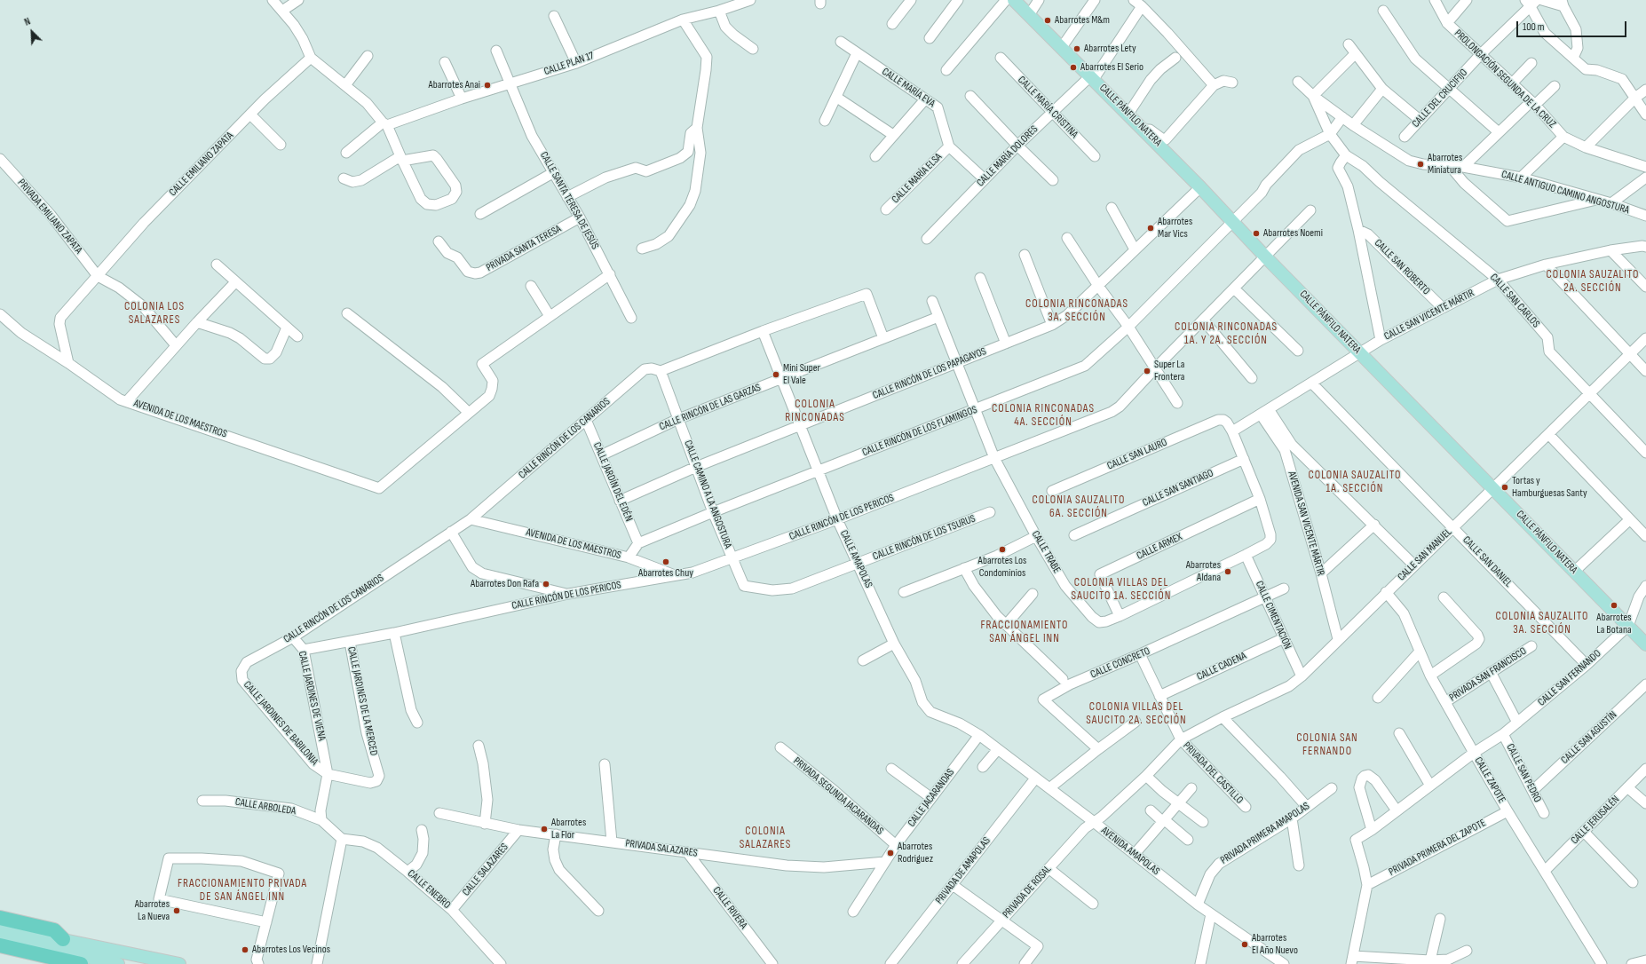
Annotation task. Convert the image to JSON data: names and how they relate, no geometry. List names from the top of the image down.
{
  "streets": {
    "main road": ["CALLE PÁNFILO NATERA"],
    "street": [
      "CALLE PLAN 17",
      "PROLONGACIÓN SEGUNDA DE LA CRUZ",
      "CALLE MARÍA EVA",
      "CALLE DEL CRUCIFIJO",
      "CALLE MARÍA CRISTINA",
      "CALLE MARÍA DOLORES",
      "CALLE EMILIANO ZAPATA",
      "CALLE MARÍA ELSA",
      "CALLE ANTIGUO CAMINO ANGOSTURA",
      "CALLE SANTA TERESA DE JESÚS",
      "PRIVADA EMILIANO ZAPATA",
      "PRIVADA SANTA TERESA",
      "CALLE SAN ROBERTO",
      "CALLE SAN CARLOS",
      "CALLE SAN VICENTE MÁRTIR",
      "CALLE RINCÓN DE LOS PAPAGAYOS",
      "CALLE RINCÓN DE LAS GARZAS",
      "AVENIDA DE LOS MAESTROS",
      "CALLE RINCÓN DE LOS FLAMINGOS",
      "CALLE RINCÓN DE LOS CANARIOS",
      "CALLE SAN LAURO",
      "CALLE JARDÍN DEL EDÉN",
      "CALLE SAN SANTIAGO",
      "CALLE CAMINO A LA ANGOSTURA",
      "CALLE RINCÓN DE LOS PERICOS",
      "AVENIDA SAN VICENTE MÁRTIR",
      "CALLE RINCÓN DE LOS TSURUS",
      "CALLE ARMEX",
      "CALLE TRABE",
      "CALLE SAN MANUEL",
      "CALLE AMAPOLAS",
      "CALLE SAN DANIEL",
      "CALLE CIMENTACIÓN",
      "CALLE CONCRETO",
      "CALLE CADENA",
      "PRIVADA SAN FRANCISCO",
      "CALLE SAN FERNANDO",
      "CALLE JARDINES DE VIENA",
      "CALLE JARDINES DE LA MERCED",
      "CALLE JARDINES DE BABILONIA",
      "CALLE SAN AGUSTÍN",
      "PRIVADA DEL CASTILLO",
      "CALLE SAN PEDRO",
      "CALLE ZAPOTE",
      "PRIVADA SEGUNDA JACARANDAS",
      "CALLE JACARANDAS",
      "CALLE ARBOLEDA",
      "CALLE JERUSALÉN",
      "PRIVADA PRIMERA AMAPOLAS",
      "PRIVADA PRIMERA DEL ZAPOTE",
      "PRIVADA SALAZARES",
      "AVENIDA AMAPOLAS",
      "CALLE SALAZARES",
      "PRIVADA DE AMAPOLAS",
      "CALLE ENEBRO",
      "PRIVADA DE ROSAL",
      "CALLE RIVERA"
    ]
  },
  "crossings": [
    ["CALLE PLAN 17", "CALLE SANTA TERESA DE JESÚS"],
    ["PROLONGACIÓN SEGUNDA DE LA CRUZ", "CALLE DEL CRUCIFIJO"],
    ["CALLE MARÍA EVA", "CALLE MARÍA ELSA"],
    ["CALLE MARÍA CRISTINA", "CALLE MARÍA DOLORES"],
    ["CALLE PÁNFILO NATERA", "CALLE MARÍA DOLORES"],
    ["CALLE PÁNFILO NATERA", "CALLE SAN VICENTE MÁRTIR"],
    ["CALLE PÁNFILO NATERA", "CALLE RINCÓN DE LOS PAPAGAYOS"],
    ["CALLE PÁNFILO NATERA", "CALLE RINCÓN DE LOS FLAMINGOS"],
    ["CALLE PÁNFILO NATERA", "CALLE RINCÓN DE LOS PERICOS"],
    ["CALLE PÁNFILO NATERA", "CALLE SAN MANUEL"],
    ["CALLE PÁNFILO NATERA", "CALLE SAN FERNANDO"],
    ["CALLE EMILIANO ZAPATA", "PRIVADA EMILIANO ZAPATA"],
    ["CALLE EMILIANO ZAPATA", "AVENIDA DE LOS MAESTROS"],
    ["CALLE ANTIGUO CAMINO ANGOSTURA", "CALLE SAN CARLOS"],
    ["CALLE SANTA TERESA DE JESÚS", "PRIVADA SANTA TERESA"],
    ["PRIVADA EMILIANO ZAPATA", "AVENIDA DE LOS MAESTROS"],
    ["CALLE SAN ROBERTO", "CALLE SAN VICENTE MÁRTIR"],
    ["CALLE SAN CARLOS", "CALLE SAN VICENTE MÁRTIR"],
    ["CALLE SAN CARLOS", "CALLE RINCÓN DE LOS FLAMINGOS"],
    ["CALLE SAN CARLOS", "CALLE SAN MANUEL"],
    ["CALLE SAN VICENTE MÁRTIR", "CALLE SAN LAURO"],
    ["CALLE SAN VICENTE MÁRTIR", "AVENIDA SAN VICENTE MÁRTIR"],
    ["CALLE SAN VICENTE MÁRTIR", "CALLE SAN DANIEL"],
    ["CALLE RINCÓN DE LOS PAPAGAYOS", "CALLE JARDÍN DEL EDÉN"],
    ["CALLE RINCÓN DE LOS PAPAGAYOS", "CALLE CAMINO A LA ANGOSTURA"],
    ["CALLE RINCÓN DE LOS PAPAGAYOS", "CALLE TRABE"],
    ["CALLE RINCÓN DE LOS PAPAGAYOS", "CALLE AMAPOLAS"],
    ["CALLE RINCÓN DE LAS GARZAS", "CALLE RINCÓN DE LOS CANARIOS"],
    ["CALLE RINCÓN DE LAS GARZAS", "CALLE JARDÍN DEL EDÉN"],
    ["CALLE RINCÓN DE LAS GARZAS", "CALLE CAMINO A LA ANGOSTURA"],
    ["CALLE RINCÓN DE LAS GARZAS", "CALLE TRABE"],
    ["CALLE RINCÓN DE LAS GARZAS", "CALLE AMAPOLAS"],
    ["AVENIDA DE LOS MAESTROS", "CALLE RINCÓN DE LOS CANARIOS"],
    ["AVENIDA DE LOS MAESTROS", "CALLE RINCÓN DE LOS PERICOS"],
    ["CALLE RINCÓN DE LOS FLAMINGOS", "CALLE JARDÍN DEL EDÉN"],
    ["CALLE RINCÓN DE LOS FLAMINGOS", "CALLE CAMINO A LA ANGOSTURA"],
    ["CALLE RINCÓN DE LOS FLAMINGOS", "CALLE TRABE"],
    ["CALLE RINCÓN DE LOS FLAMINGOS", "CALLE AMAPOLAS"],
    ["CALLE RINCÓN DE LOS CANARIOS", "CALLE JARDÍN DEL EDÉN"],
    ["CALLE RINCÓN DE LOS CANARIOS", "CALLE CAMINO A LA ANGOSTURA"],
    ["CALLE RINCÓN DE LOS CANARIOS", "CALLE AMAPOLAS"],
    ["CALLE RINCÓN DE LOS CANARIOS", "CALLE JARDINES DE VIENA"],
    ["CALLE RINCÓN DE LOS CANARIOS", "CALLE JARDINES DE BABILONIA"],
    ["CALLE CAMINO A LA ANGOSTURA", "CALLE RINCÓN DE LOS PERICOS"],
    ["CALLE CAMINO A LA ANGOSTURA", "CALLE RINCÓN DE LOS TSURUS"],
    ["CALLE RINCÓN DE LOS PERICOS", "CALLE TRABE"],
    ["CALLE RINCÓN DE LOS PERICOS", "CALLE AMAPOLAS"],
    ["CALLE RINCÓN DE LOS PERICOS", "CALLE JARDINES DE VIENA"],
    ["CALLE RINCÓN DE LOS PERICOS", "CALLE JARDINES DE LA MERCED"],
    ["AVENIDA SAN VICENTE MÁRTIR", "CALLE SAN MANUEL"],
    ["CALLE RINCÓN DE LOS TSURUS", "CALLE AMAPOLAS"],
    ["CALLE ARMEX", "CALLE TRABE"],
    ["CALLE TRABE", "CALLE CIMENTACIÓN"],
    ["CALLE SAN MANUEL", "CALLE SAN DANIEL"],
    ["CALLE SAN MANUEL", "CALLE CIMENTACIÓN"],
    ["CALLE SAN MANUEL", "PRIVADA DEL CASTILLO"],
    ["CALLE SAN MANUEL", "CALLE ZAPOTE"],
    ["CALLE SAN MANUEL", "PRIVADA DE ROSAL"],
    ["CALLE AMAPOLAS", "CALLE JACARANDAS"],
    ["CALLE AMAPOLAS", "AVENIDA AMAPOLAS"],
    ["CALLE SAN DANIEL", "CALLE SAN FERNANDO"],
    ["CALLE CIMENTACIÓN", "CALLE CONCRETO"],
    ["CALLE CIMENTACIÓN", "CALLE CADENA"],
    ["CALLE CONCRETO", "PRIVADA DEL CASTILLO"],
    ["CALLE CADENA", "PRIVADA DEL CASTILLO"],
    ["PRIVADA SAN FRANCISCO", "CALLE ZAPOTE"],
    ["CALLE SAN FERNANDO", "CALLE SAN PEDRO"],
    ["CALLE SAN FERNANDO", "CALLE ZAPOTE"],
    ["CALLE SAN FERNANDO", "PRIVADA PRIMERA DEL ZAPOTE"],
    ["CALLE JARDINES DE VIENA", "CALLE JARDINES DE BABILONIA"],
    ["CALLE JARDINES DE VIENA", "CALLE ARBOLEDA"],
    ["CALLE JARDINES DE LA MERCED", "CALLE JARDINES DE BABILONIA"],
    ["CALLE SAN AGUSTÍN", "CALLE SAN PEDRO"],
    ["CALLE ZAPOTE", "CALLE JERUSALÉN"],
    ["CALLE ZAPOTE", "PRIVADA PRIMERA DEL ZAPOTE"],
    ["PRIVADA SEGUNDA JACARANDAS", "CALLE JACARANDAS"],
    ["CALLE JACARANDAS", "PRIVADA SALAZARES"],
    ["CALLE JACARANDAS", "AVENIDA AMAPOLAS"],
    ["CALLE ARBOLEDA", "CALLE ENEBRO"],
    ["PRIVADA PRIMERA AMAPOLAS", "AVENIDA AMAPOLAS"],
    ["PRIVADA SALAZARES", "CALLE SALAZARES"],
    ["PRIVADA SALAZARES", "CALLE RIVERA"],
    ["AVENIDA AMAPOLAS", "PRIVADA DE AMAPOLAS"],
    ["AVENIDA AMAPOLAS", "PRIVADA DE ROSAL"],
    ["CALLE SALAZARES", "CALLE ENEBRO"]
  ],
  "districts": [
    "COLONIA SAUZALITO 2A. SECCIÓN",
    "COLONIA RINCONADAS 3A. SECCIÓN",
    "COLONIA LOS SALAZARES",
    "COLONIA RINCONADAS 1A. Y 2A. SECCIÓN",
    "COLONIA RINCONADAS",
    "COLONIA RINCONADAS 4A. SECCIÓN",
    "COLONIA SAUZALITO 1A. SECCIÓN",
    "COLONIA SAUZALITO 6A. SECCIÓN",
    "COLONIA VILLAS DEL SAUCITO 1A. SECCIÓN",
    "COLONIA SAUZALITO 3A. SECCIÓN",
    "FRACCIONAMIENTO SAN ÁNGEL INN",
    "COLONIA VILLAS DEL SAUCITO 2A. SECCIÓN",
    "COLONIA SAN FERNANDO",
    "COLONIA SALAZARES",
    "FRACCIONAMIENTO PRIVADA DE SAN ÁNGEL INN"
  ],
  "places": [
    "Abarrotes M&m",
    "Abarrotes Lety",
    "Abarrotes El Serio",
    "Abarrotes Anai",
    "Abarrotes Miniatura",
    "Abarrotes Mar Vics",
    "Abarrotes Noemi",
    "Super La Frontera",
    "Mini Super El Vale",
    "Tortas y Hamburguesas Santy",
    "Abarrotes Los Condominios",
    "Abarrotes Chuy",
    "Abarrotes Aldana",
    "Abarrotes Don Rafa",
    "Abarrotes La Botana",
    "Abarrotes La Flor",
    "Abarrotes Rodriguez",
    "Abarrotes La Nueva",
    "Abarrotes El Año Nuevo",
    "Abarrotes Los Vecinos"
  ],
  "scale_bar": "100 m",
  "north": "top left"
}
